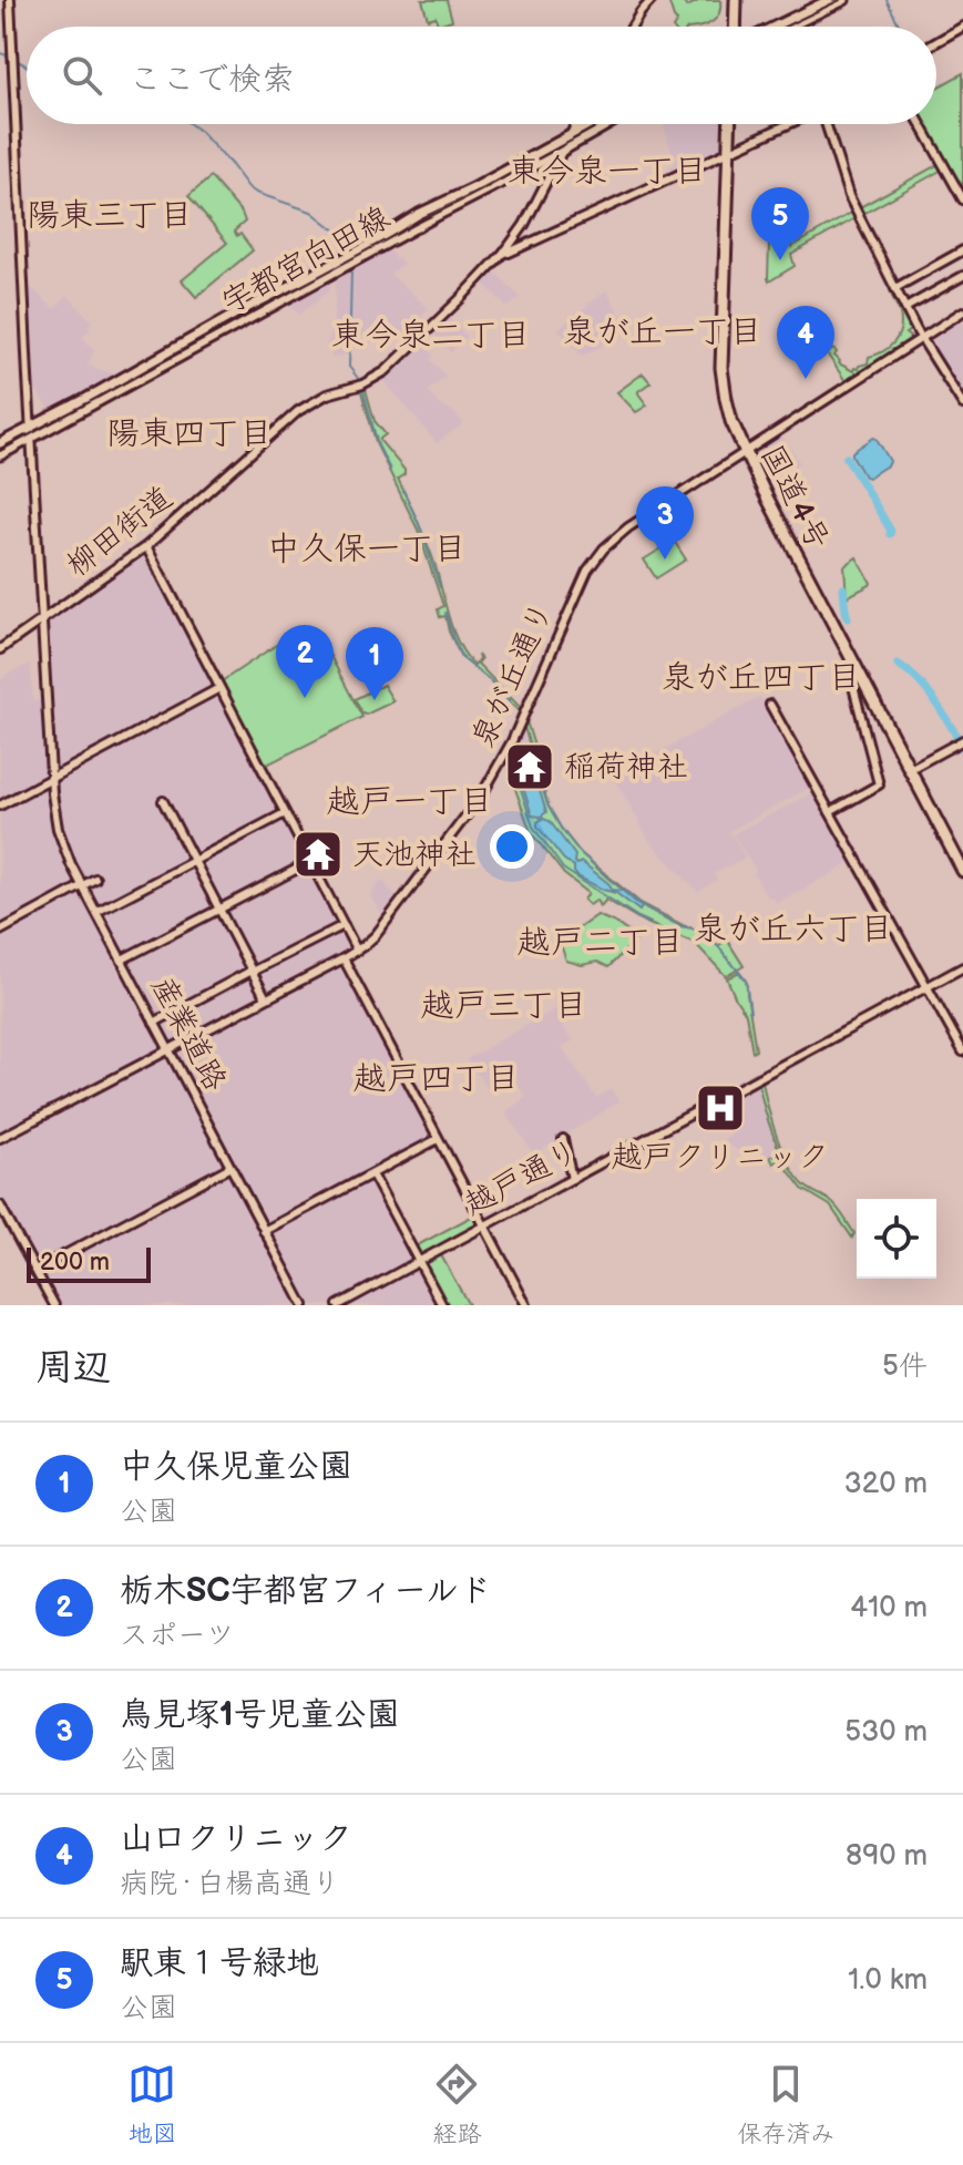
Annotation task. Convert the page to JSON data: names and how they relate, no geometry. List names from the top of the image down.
{
  "streets": {
    "highway": ["国道4号"],
    "main road": ["宇都宮向田線"],
    "street": [
      "柳田街道",
      "泉が丘通り",
      "産業道路",
      "越戸通り"
    ]
  },
  "crossings": [
    ["宇都宮向田線", "柳田街道"],
    ["宇都宮向田線", "産業道路"],
    ["国道4号", "泉が丘通り"],
    ["柳田街道", "産業道路"],
    ["泉が丘通り", "産業道路"]
  ],
  "districts": [
    "東今泉一丁目",
    "陽東三丁目",
    "泉が丘一丁目",
    "東今泉二丁目",
    "陽東四丁目",
    "中久保一丁目",
    "泉が丘四丁目",
    "越戸一丁目",
    "泉が丘六丁目",
    "越戸二丁目",
    "越戸三丁目",
    "越戸四丁目"
  ],
  "places": {
    "temple": ["稲荷神社", "天池神社"],
    "hospital": ["越戸クリニック"]
  },
  "scale_bar": "200 m",
  "page": {
    "search": "ここで検索",
    "pins": [
      "5",
      "4",
      "3",
      "2",
      "1"
    ],
    "scale": "200 m",
    "heading": ["周辺", "5件"],
    "list": [
      {
        "mark": "1",
        "name": "中久保児童公園",
        "note": "公園",
        "value": "320 m"
      },
      {
        "mark": "2",
        "name": "栃木SC宇都宮フィールド",
        "note": "スポーツ",
        "value": "410 m"
      },
      {
        "mark": "3",
        "name": "鳥見塚1号児童公園",
        "note": "公園",
        "value": "530 m"
      },
      {
        "mark": "4",
        "name": "山口クリニック",
        "note": "病院 · 白楊高通り",
        "value": "890 m"
      },
      {
        "mark": "5",
        "name": "駅東１号緑地",
        "note": "公園",
        "value": "1.0 km"
      }
    ],
    "nav": ["地図", "経路", "保存済み"]
  }
}
